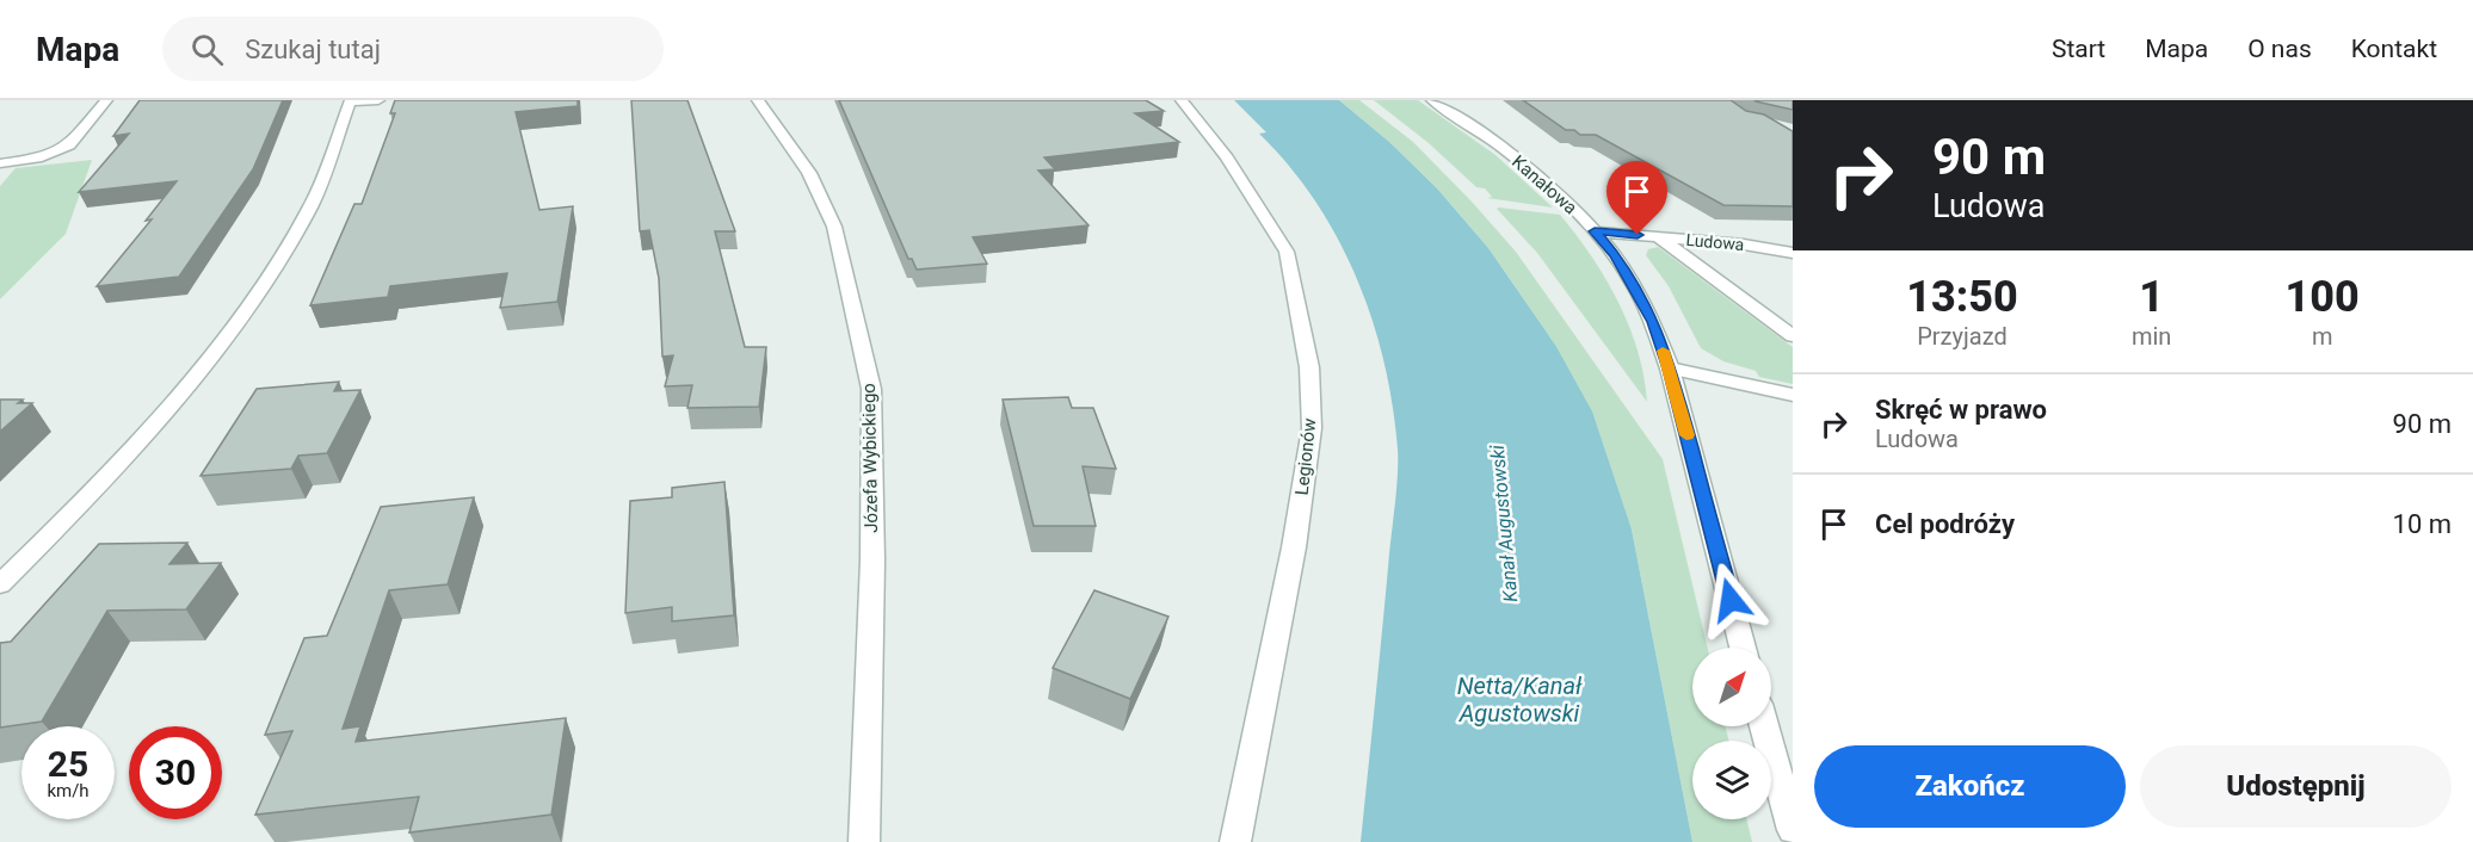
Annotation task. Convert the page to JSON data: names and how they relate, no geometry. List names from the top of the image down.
{
  "streets": {
    "street": [
      "Kanałowa",
      "Ludowa",
      "Legionów",
      "Józefa Wybickiego"
    ]
  },
  "crossings": [
    ["Kanałowa", "Ludowa"]
  ],
  "water": ["Kanał Augustowski", "Netta/Kanał Agustowski"],
  "north": "top right",
  "page": {
    "header": "Mapa",
    "search": "Szukaj tutaj",
    "nav": [
      "Start",
      "Mapa",
      "O nas",
      "Kontakt"
    ],
    "turn": ["90 m", "Ludowa"],
    "eta": [
      "13:50",
      "Przyjazd",
      "1",
      "min",
      "100",
      "m"
    ],
    "list": [
      {
        "name": "Skręć w prawo",
        "note": "Ludowa",
        "value": "90 m"
      },
      {
        "name": "Cel podróży",
        "value": "10 m"
      }
    ],
    "speed": "25 km/h",
    "limit": "30",
    "buttons": ["Zakończ", "Udostępnij"]
  }
}
